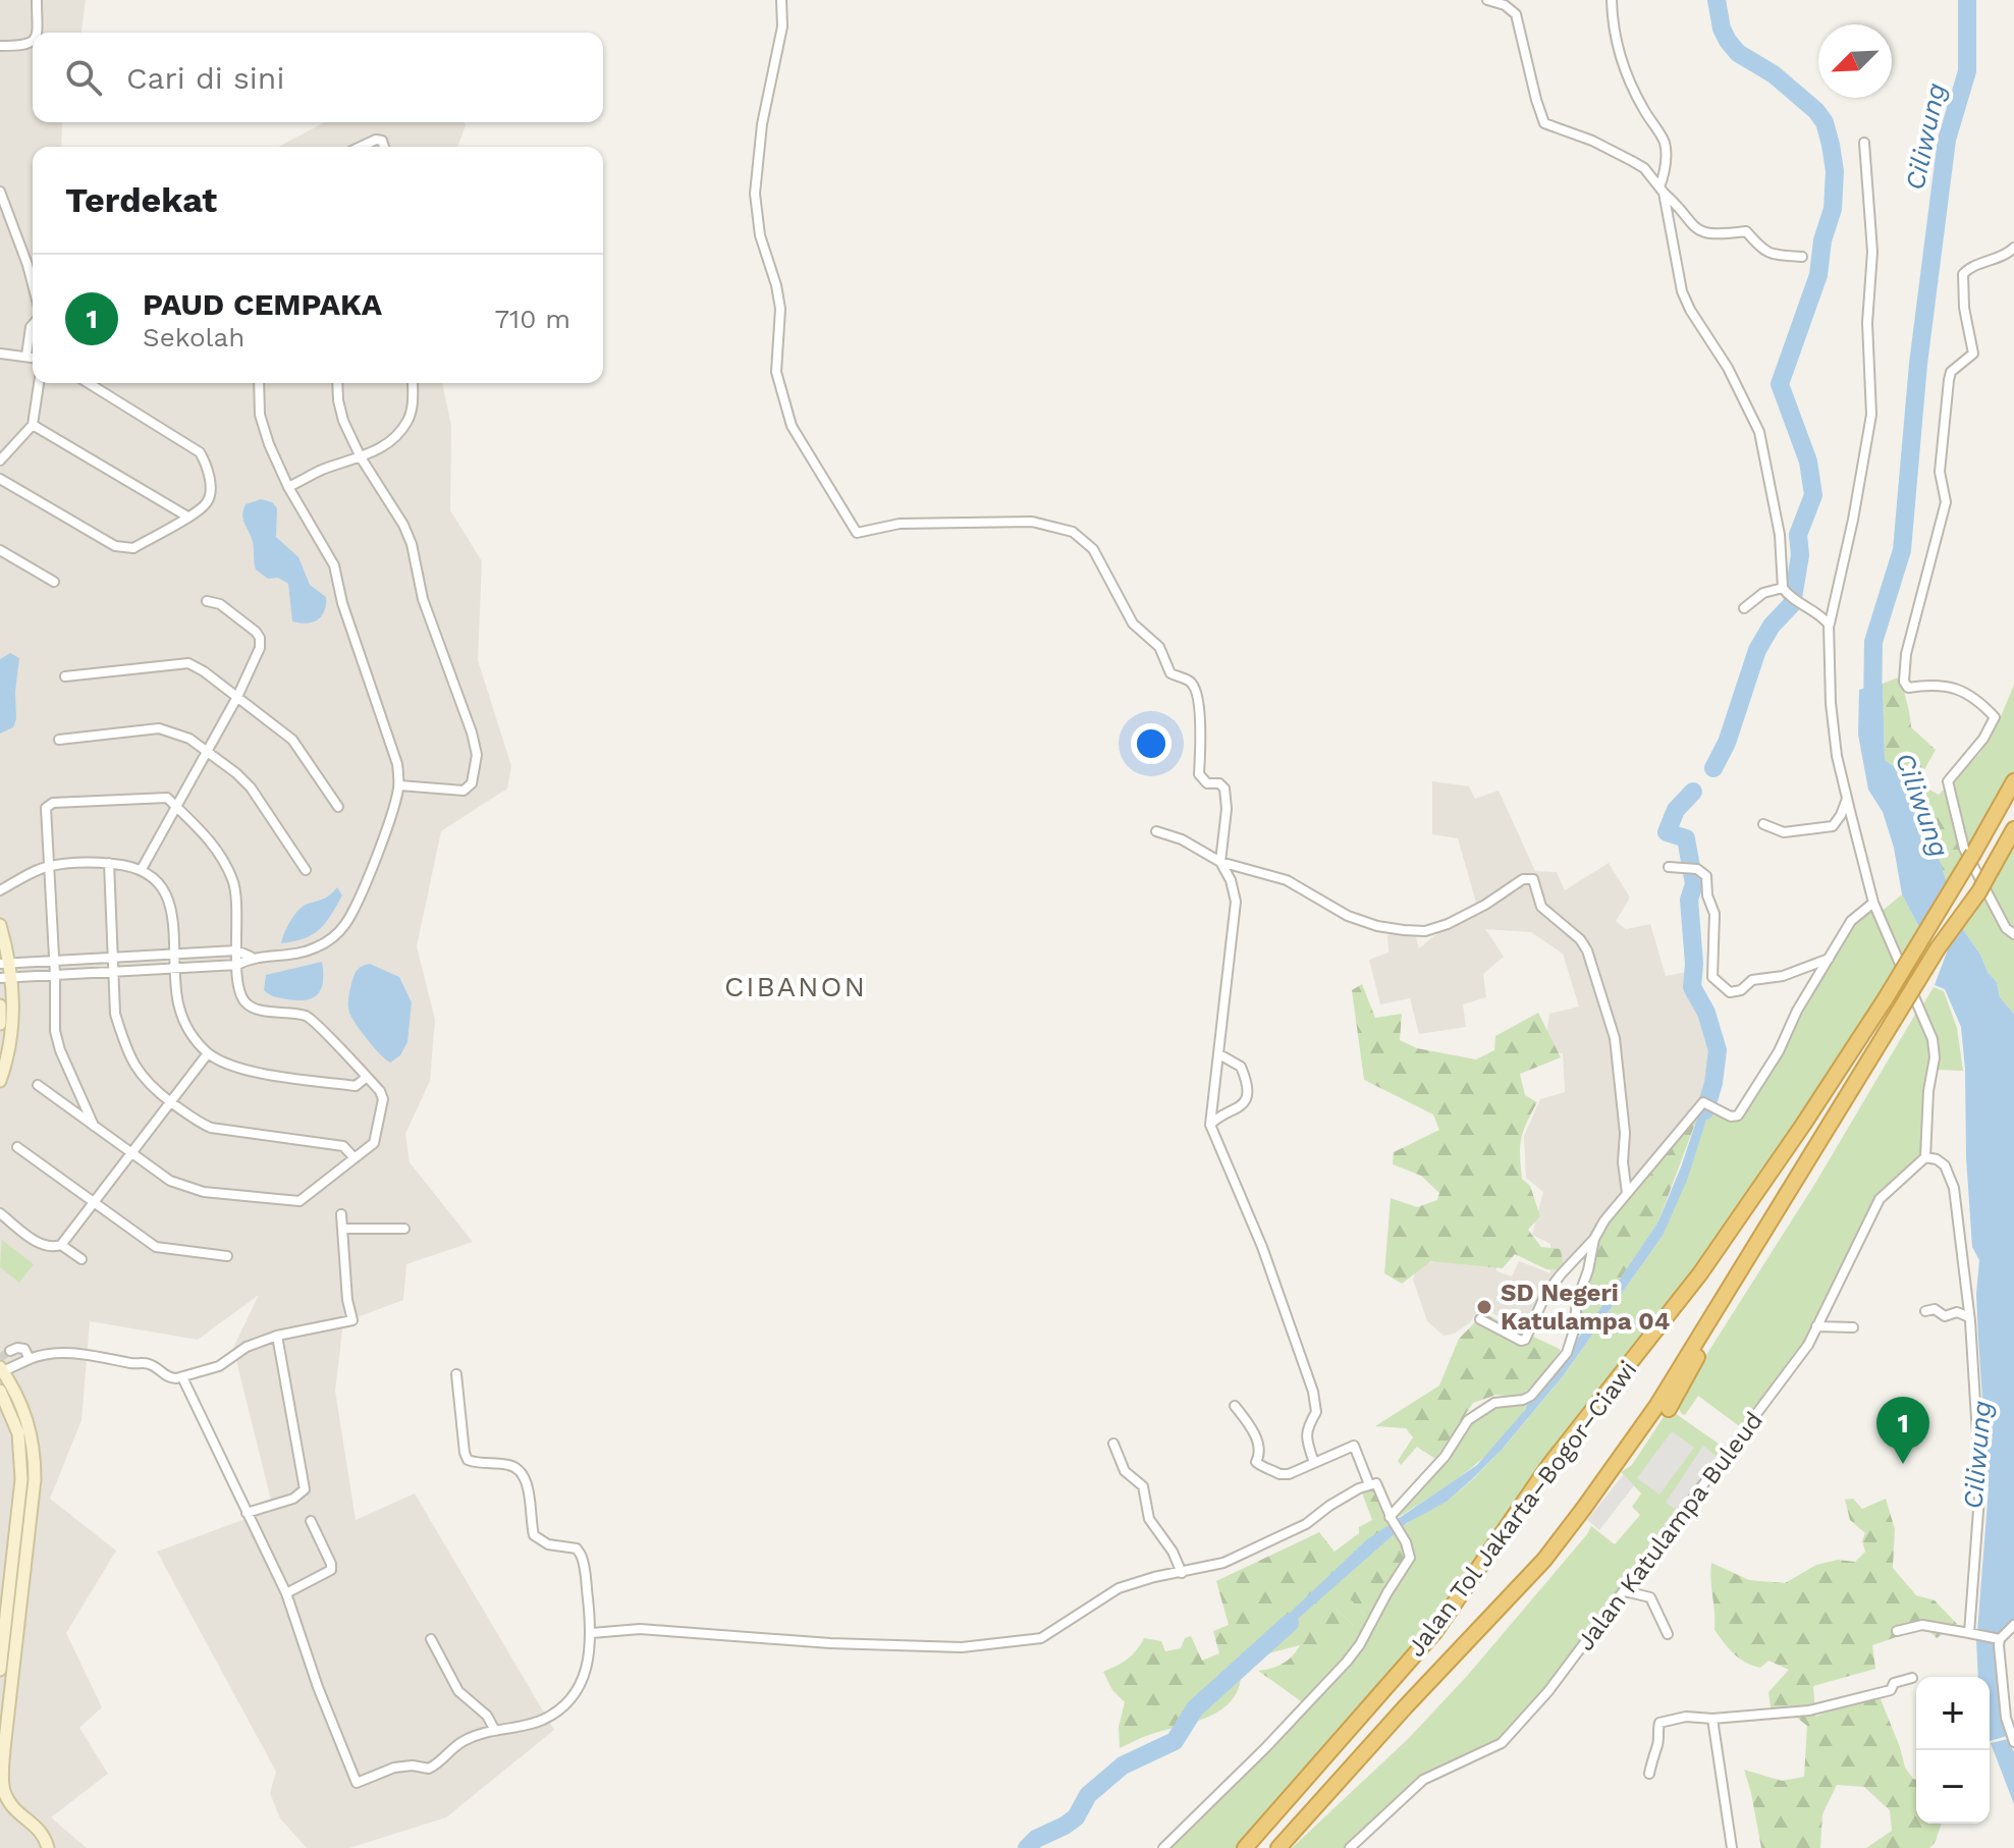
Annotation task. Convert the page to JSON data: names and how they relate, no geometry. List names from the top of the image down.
{
  "streets": {
    "highway": ["Jalan Tol Jakarta–Bogor–Ciawi"],
    "street": ["Jalan Katulampa Buleud"]
  },
  "districts": ["CIBANON"],
  "water": ["Ciliwung"],
  "places": ["SD Negeri Katulampa 04"],
  "north": "bottom left",
  "page": {
    "search": "Cari di sini",
    "heading": "Terdekat",
    "list": [
      {
        "mark": "1",
        "name": "PAUD CEMPAKA",
        "note": "Sekolah",
        "value": "710 m"
      }
    ],
    "pins": "1",
    "map_buttons": ["+", "−"]
  }
}
